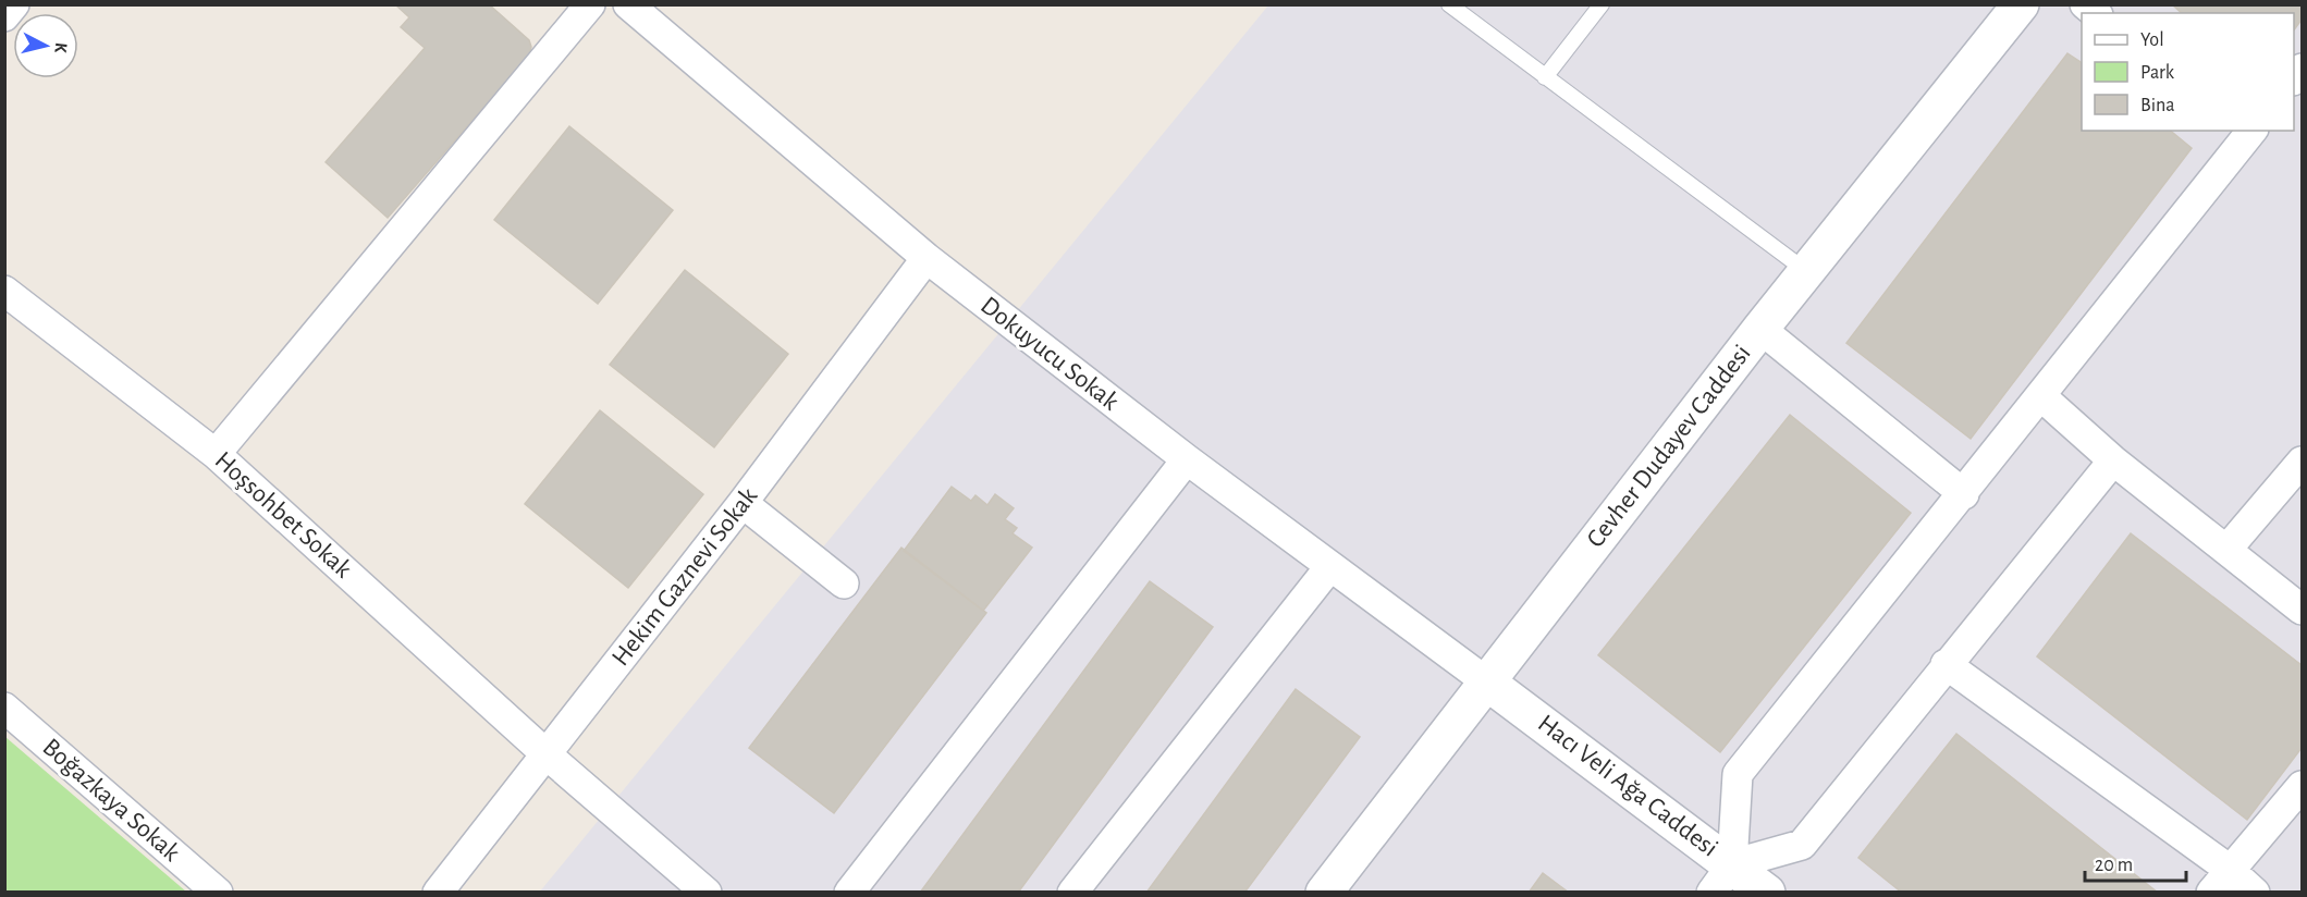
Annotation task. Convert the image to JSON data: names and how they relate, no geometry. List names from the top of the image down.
{
  "streets": {
    "street": [
      "Dokuyucu Sokak",
      "Cevher Dudayev Caddesi",
      "Hoşsohbet Sokak",
      "Hekim Gaznevi Sokak",
      "Hacı Veli Ağa Caddesi",
      "Boğazkaya Sokak"
    ]
  },
  "crossings": [
    ["Dokuyucu Sokak", "Cevher Dudayev Caddesi"],
    ["Dokuyucu Sokak", "Hekim Gaznevi Sokak"],
    ["Dokuyucu Sokak", "Hacı Veli Ağa Caddesi"],
    ["Cevher Dudayev Caddesi", "Hacı Veli Ağa Caddesi"],
    ["Hoşsohbet Sokak", "Hekim Gaznevi Sokak"]
  ],
  "legend": ["Yol", "Park", "Bina"],
  "scale_bar": "20 m",
  "north": "right"
}
